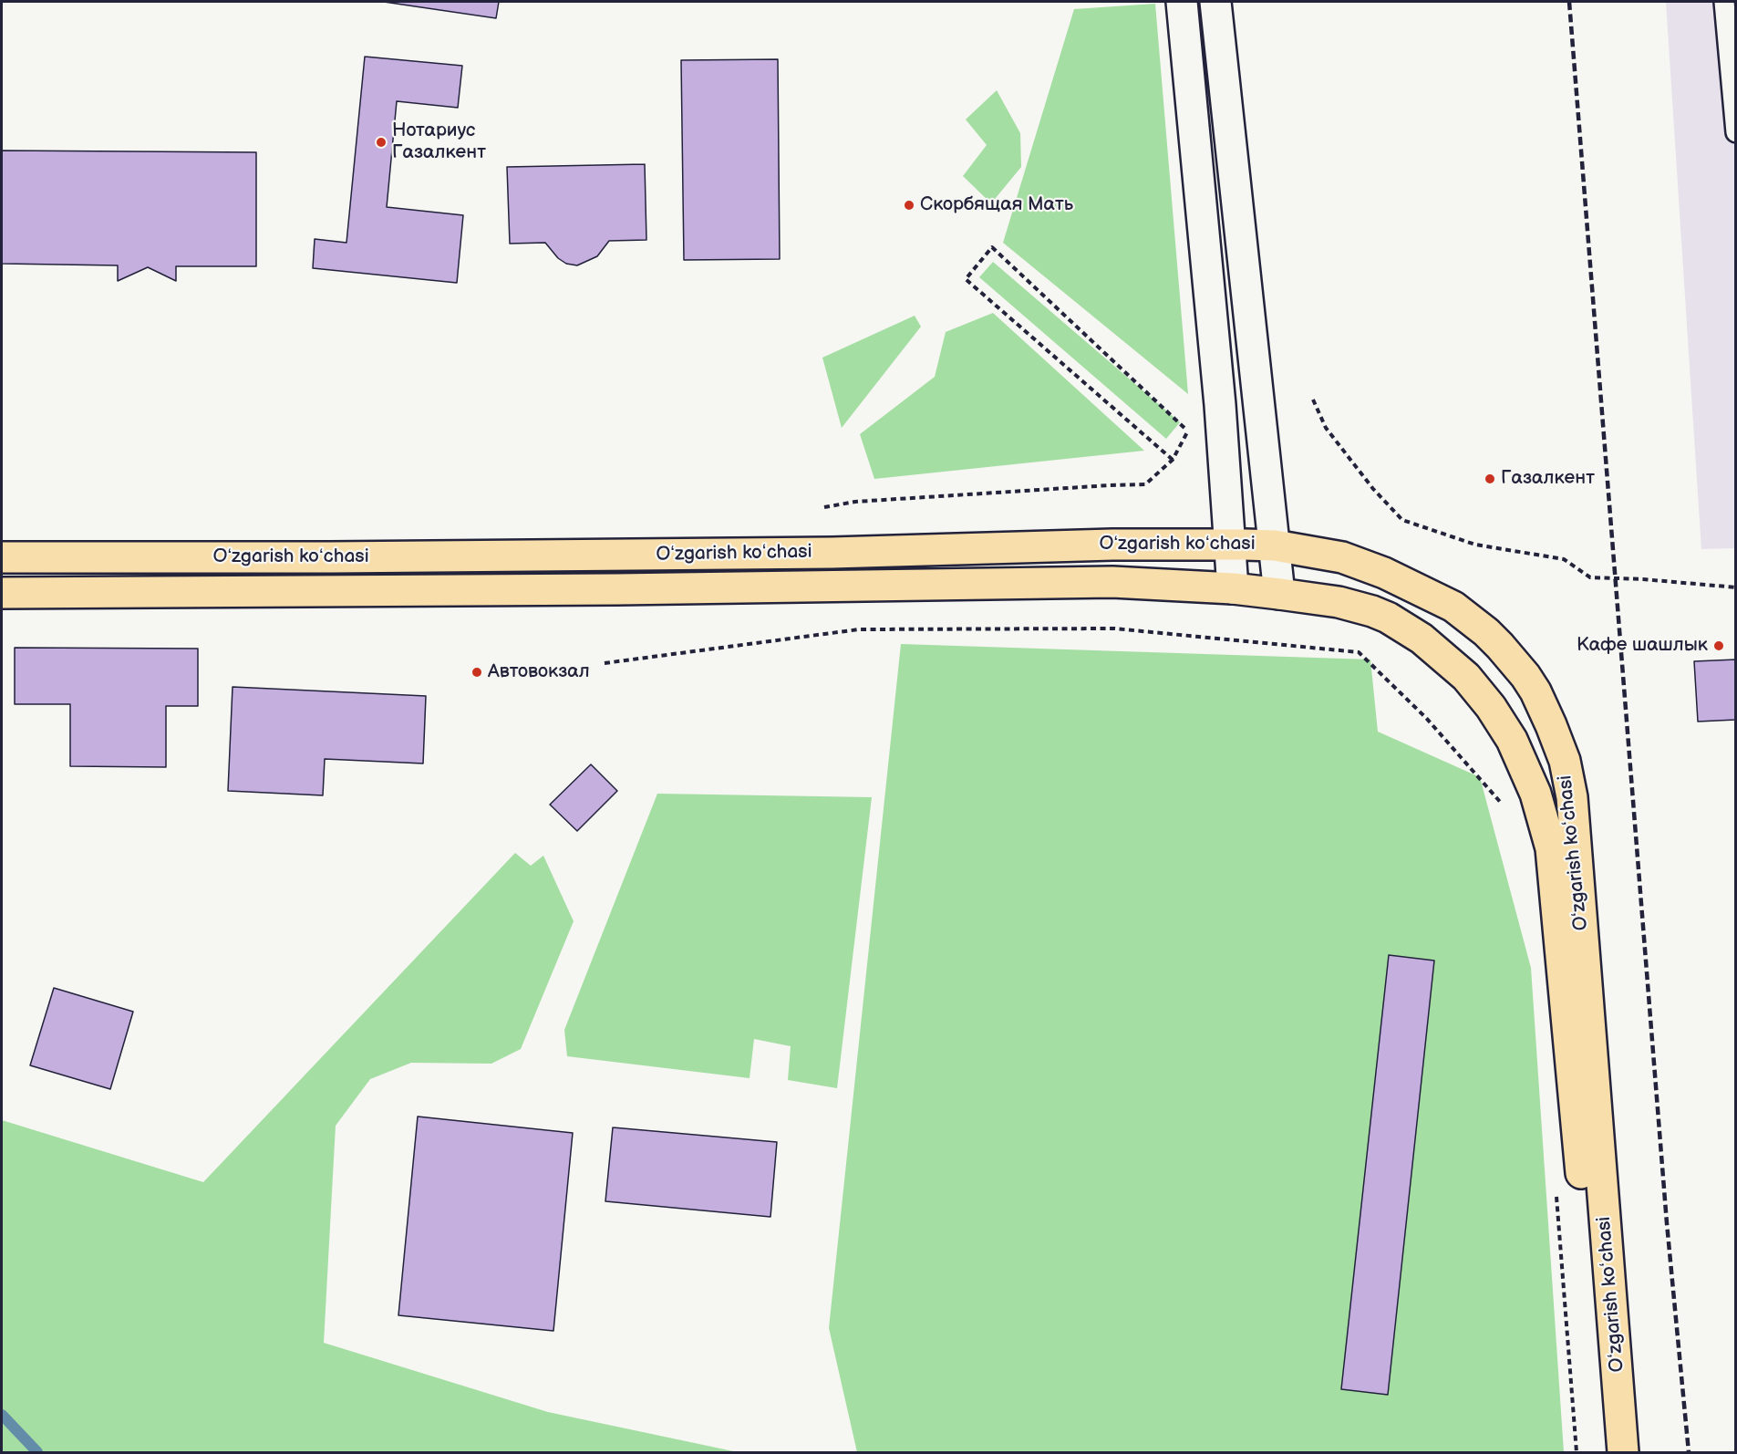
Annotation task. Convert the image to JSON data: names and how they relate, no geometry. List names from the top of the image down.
{
  "streets": {
    "main road": ["Oʻzgarish koʻchasi"]
  },
  "places": [
    "Нотариус Газалкент",
    "Скорбящая Мать",
    "Газалкент",
    "Кафе шашлык",
    "Автовокзал"
  ]
}
